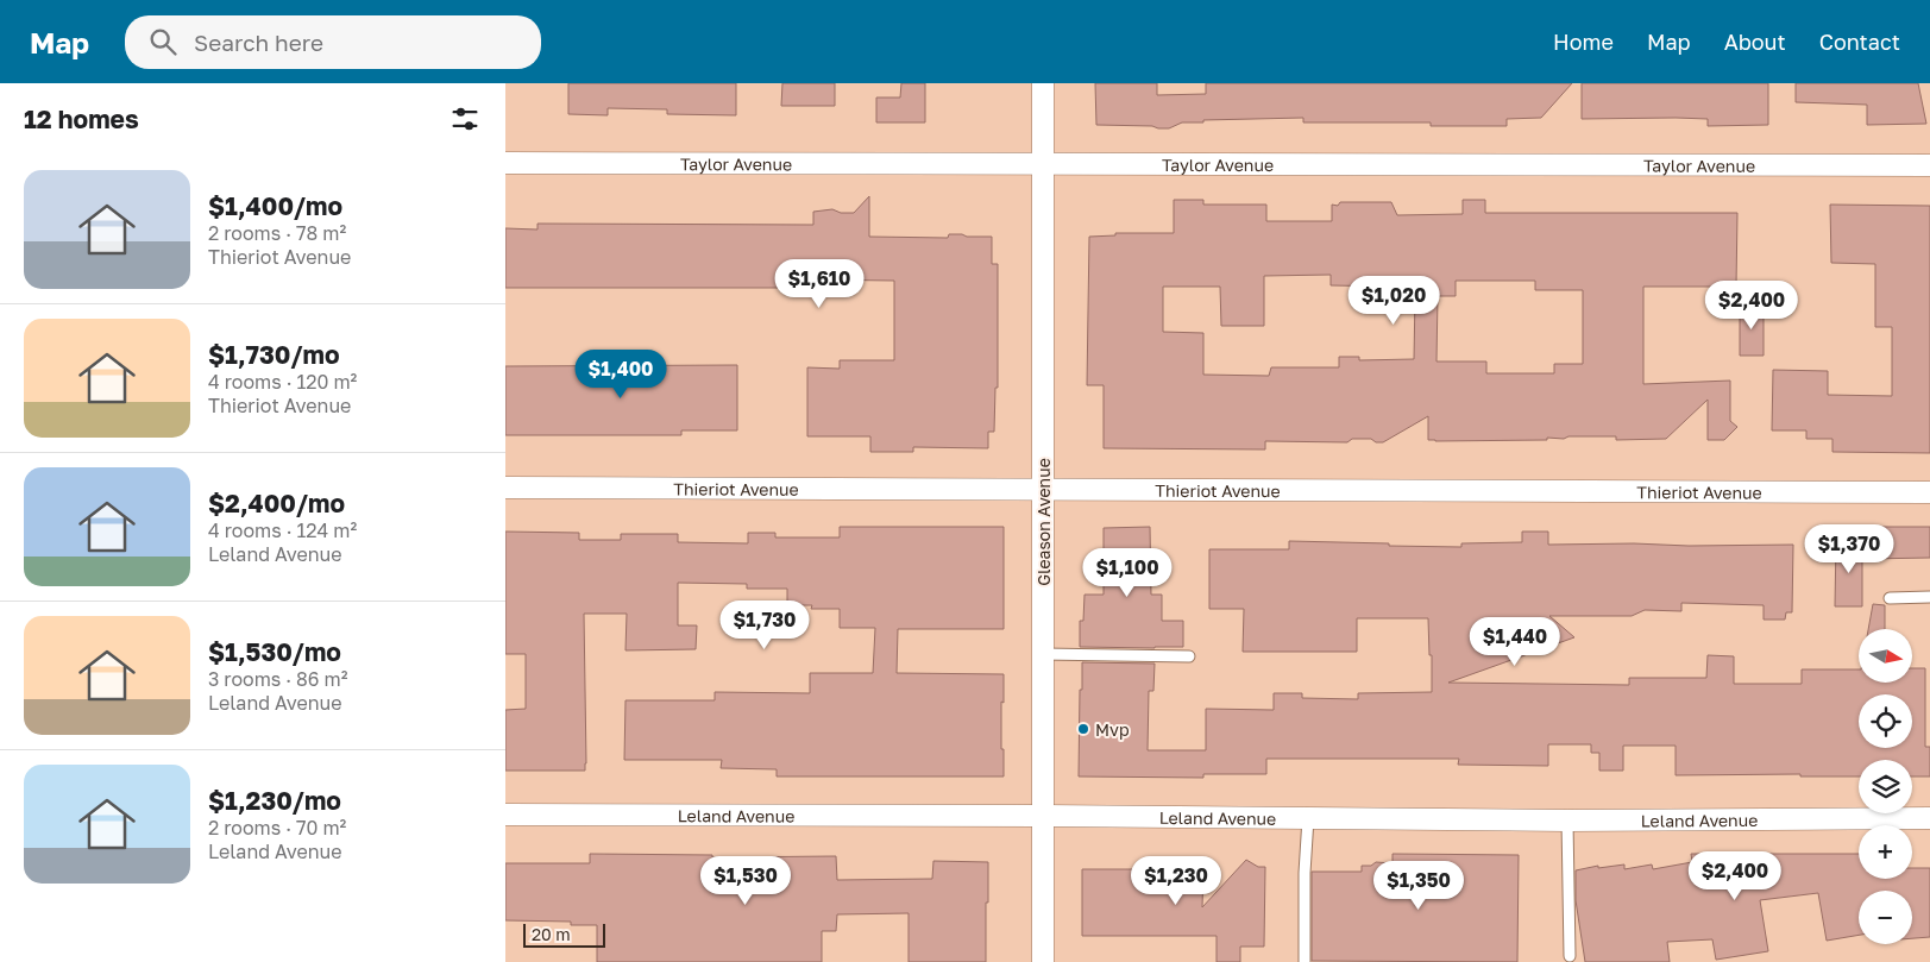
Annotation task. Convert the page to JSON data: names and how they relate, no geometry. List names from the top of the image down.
{
  "streets": {
    "street": [
      "Taylor Avenue",
      "Thieriot Avenue",
      "Gleason Avenue",
      "Leland Avenue"
    ]
  },
  "crossings": [
    ["Taylor Avenue", "Gleason Avenue"],
    ["Thieriot Avenue", "Gleason Avenue"],
    ["Gleason Avenue", "Leland Avenue"]
  ],
  "places": ["Mvp"],
  "scale_bar": "20 m",
  "north": "right",
  "page": {
    "header": "Map",
    "search": "Search here",
    "nav": [
      "Home",
      "Map",
      "About",
      "Contact"
    ],
    "heading": "12 homes",
    "list": [
      {
        "name": "$1,400/mo",
        "note": "2 rooms · 78 m² · Thieriot Avenue"
      },
      {
        "name": "$1,730/mo",
        "note": "4 rooms · 120 m² · Thieriot Avenue"
      },
      {
        "name": "$2,400/mo",
        "note": "4 rooms · 124 m² · Leland Avenue"
      },
      {
        "name": "$1,530/mo",
        "note": "3 rooms · 86 m² · Leland Avenue"
      },
      {
        "name": "$1,230/mo",
        "note": "2 rooms · 70 m² · Leland Avenue"
      }
    ],
    "price": [
      "$1,610",
      "$1,020",
      "$2,400",
      "$1,400",
      "$1,370",
      "$1,100",
      "$1,730",
      "$1,440",
      "$2,400",
      "$1,530",
      "$1,230",
      "$1,350"
    ],
    "map_buttons": ["+", "−"],
    "scale": "20 m"
  }
}
